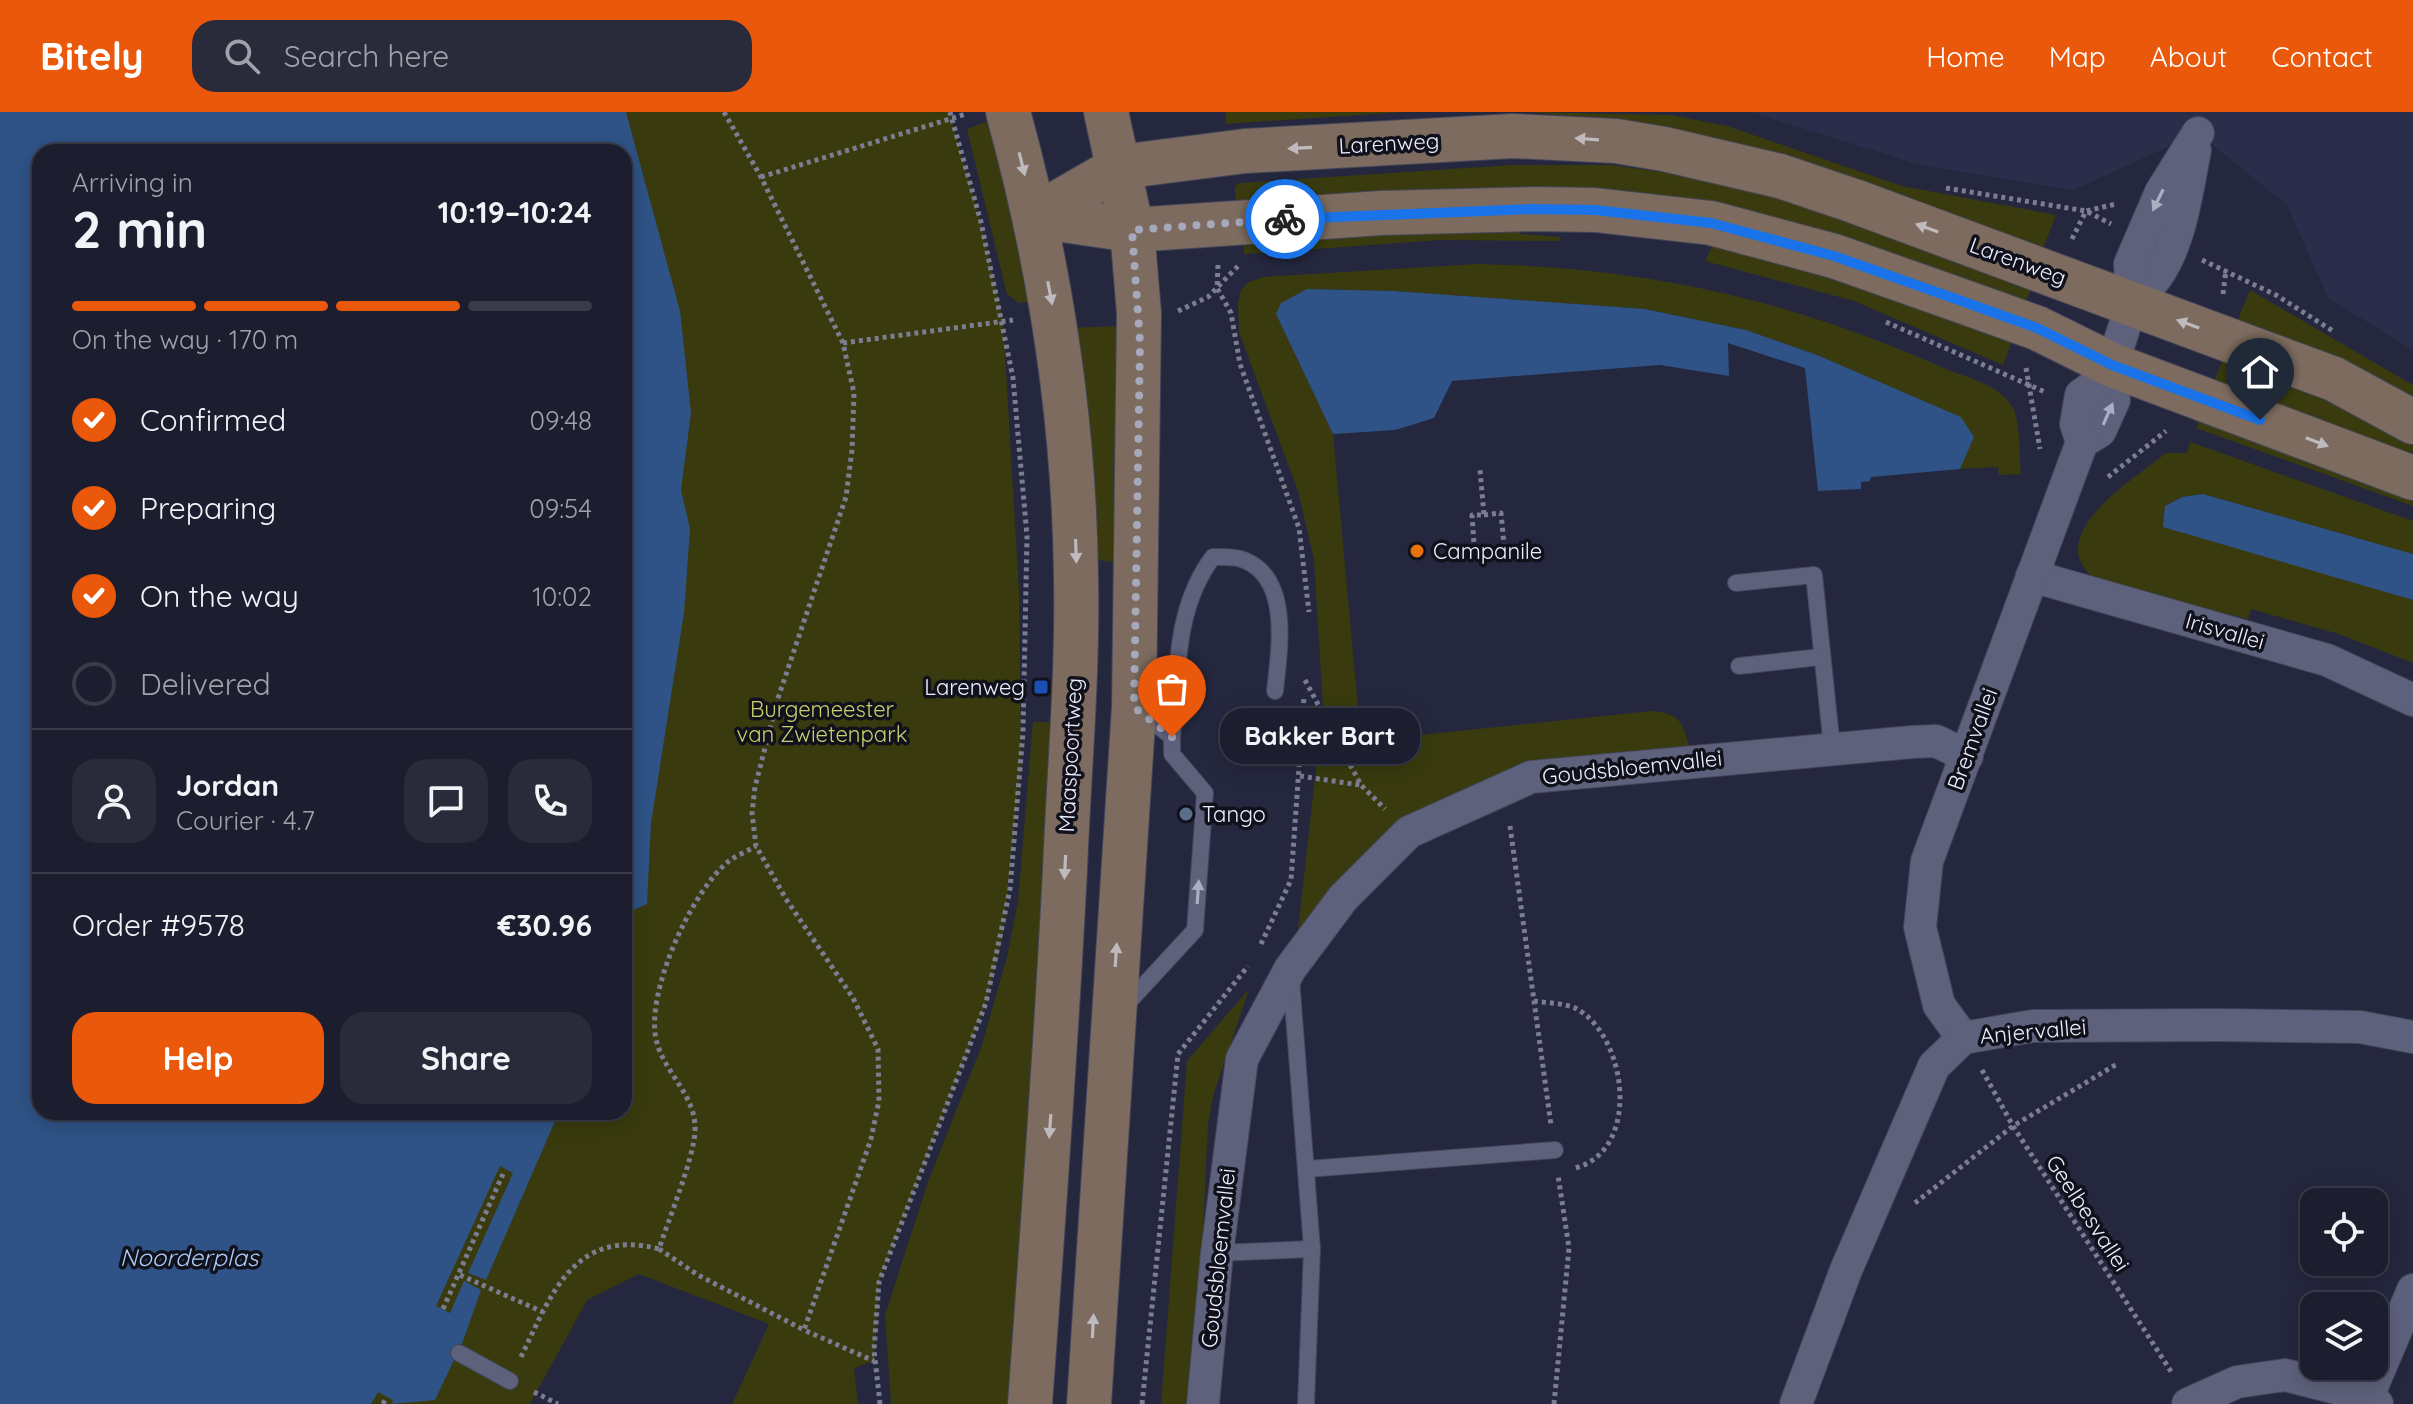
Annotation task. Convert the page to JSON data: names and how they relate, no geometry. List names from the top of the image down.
{
  "streets": {
    "street": [
      "Larenweg",
      "Irisvallei",
      "Bremvallei",
      "Maaspoortweg",
      "Goudsbloemvallei",
      "Anjervallei"
    ],
    "path": ["Geelbesvallei"]
  },
  "crossings": [
    ["Larenweg", "Bremvallei"],
    ["Larenweg", "Maaspoortweg"],
    ["Irisvallei", "Bremvallei"],
    ["Bremvallei", "Goudsbloemvallei"],
    ["Bremvallei", "Anjervallei"],
    ["Bremvallei", "Geelbesvallei"],
    ["Anjervallei", "Geelbesvallei"]
  ],
  "water": ["Noorderplas"],
  "parks": ["Burgemeester van Zwietenpark"],
  "places": {
    "other": ["Campanile", "Bakker Bart", "Tango"],
    "transit": ["Larenweg"]
  },
  "page": {
    "header": "Bitely",
    "search": "Search here",
    "nav": [
      "Home",
      "Map",
      "About",
      "Contact"
    ],
    "heading": ["2 min", "Arriving in", "10:19–10:24"],
    "panel": [
      "Jordan",
      "Courier · 4.7",
      "Order #9578",
      "€30.96"
    ],
    "bar": "On the way · 170 m",
    "list": [
      ["Confirmed", "09:48"],
      ["Preparing", "09:54"],
      ["On the way", "10:02"],
      "Delivered"
    ],
    "bubble": "Bakker Bart",
    "buttons": ["Help", "Share"]
  }
}
